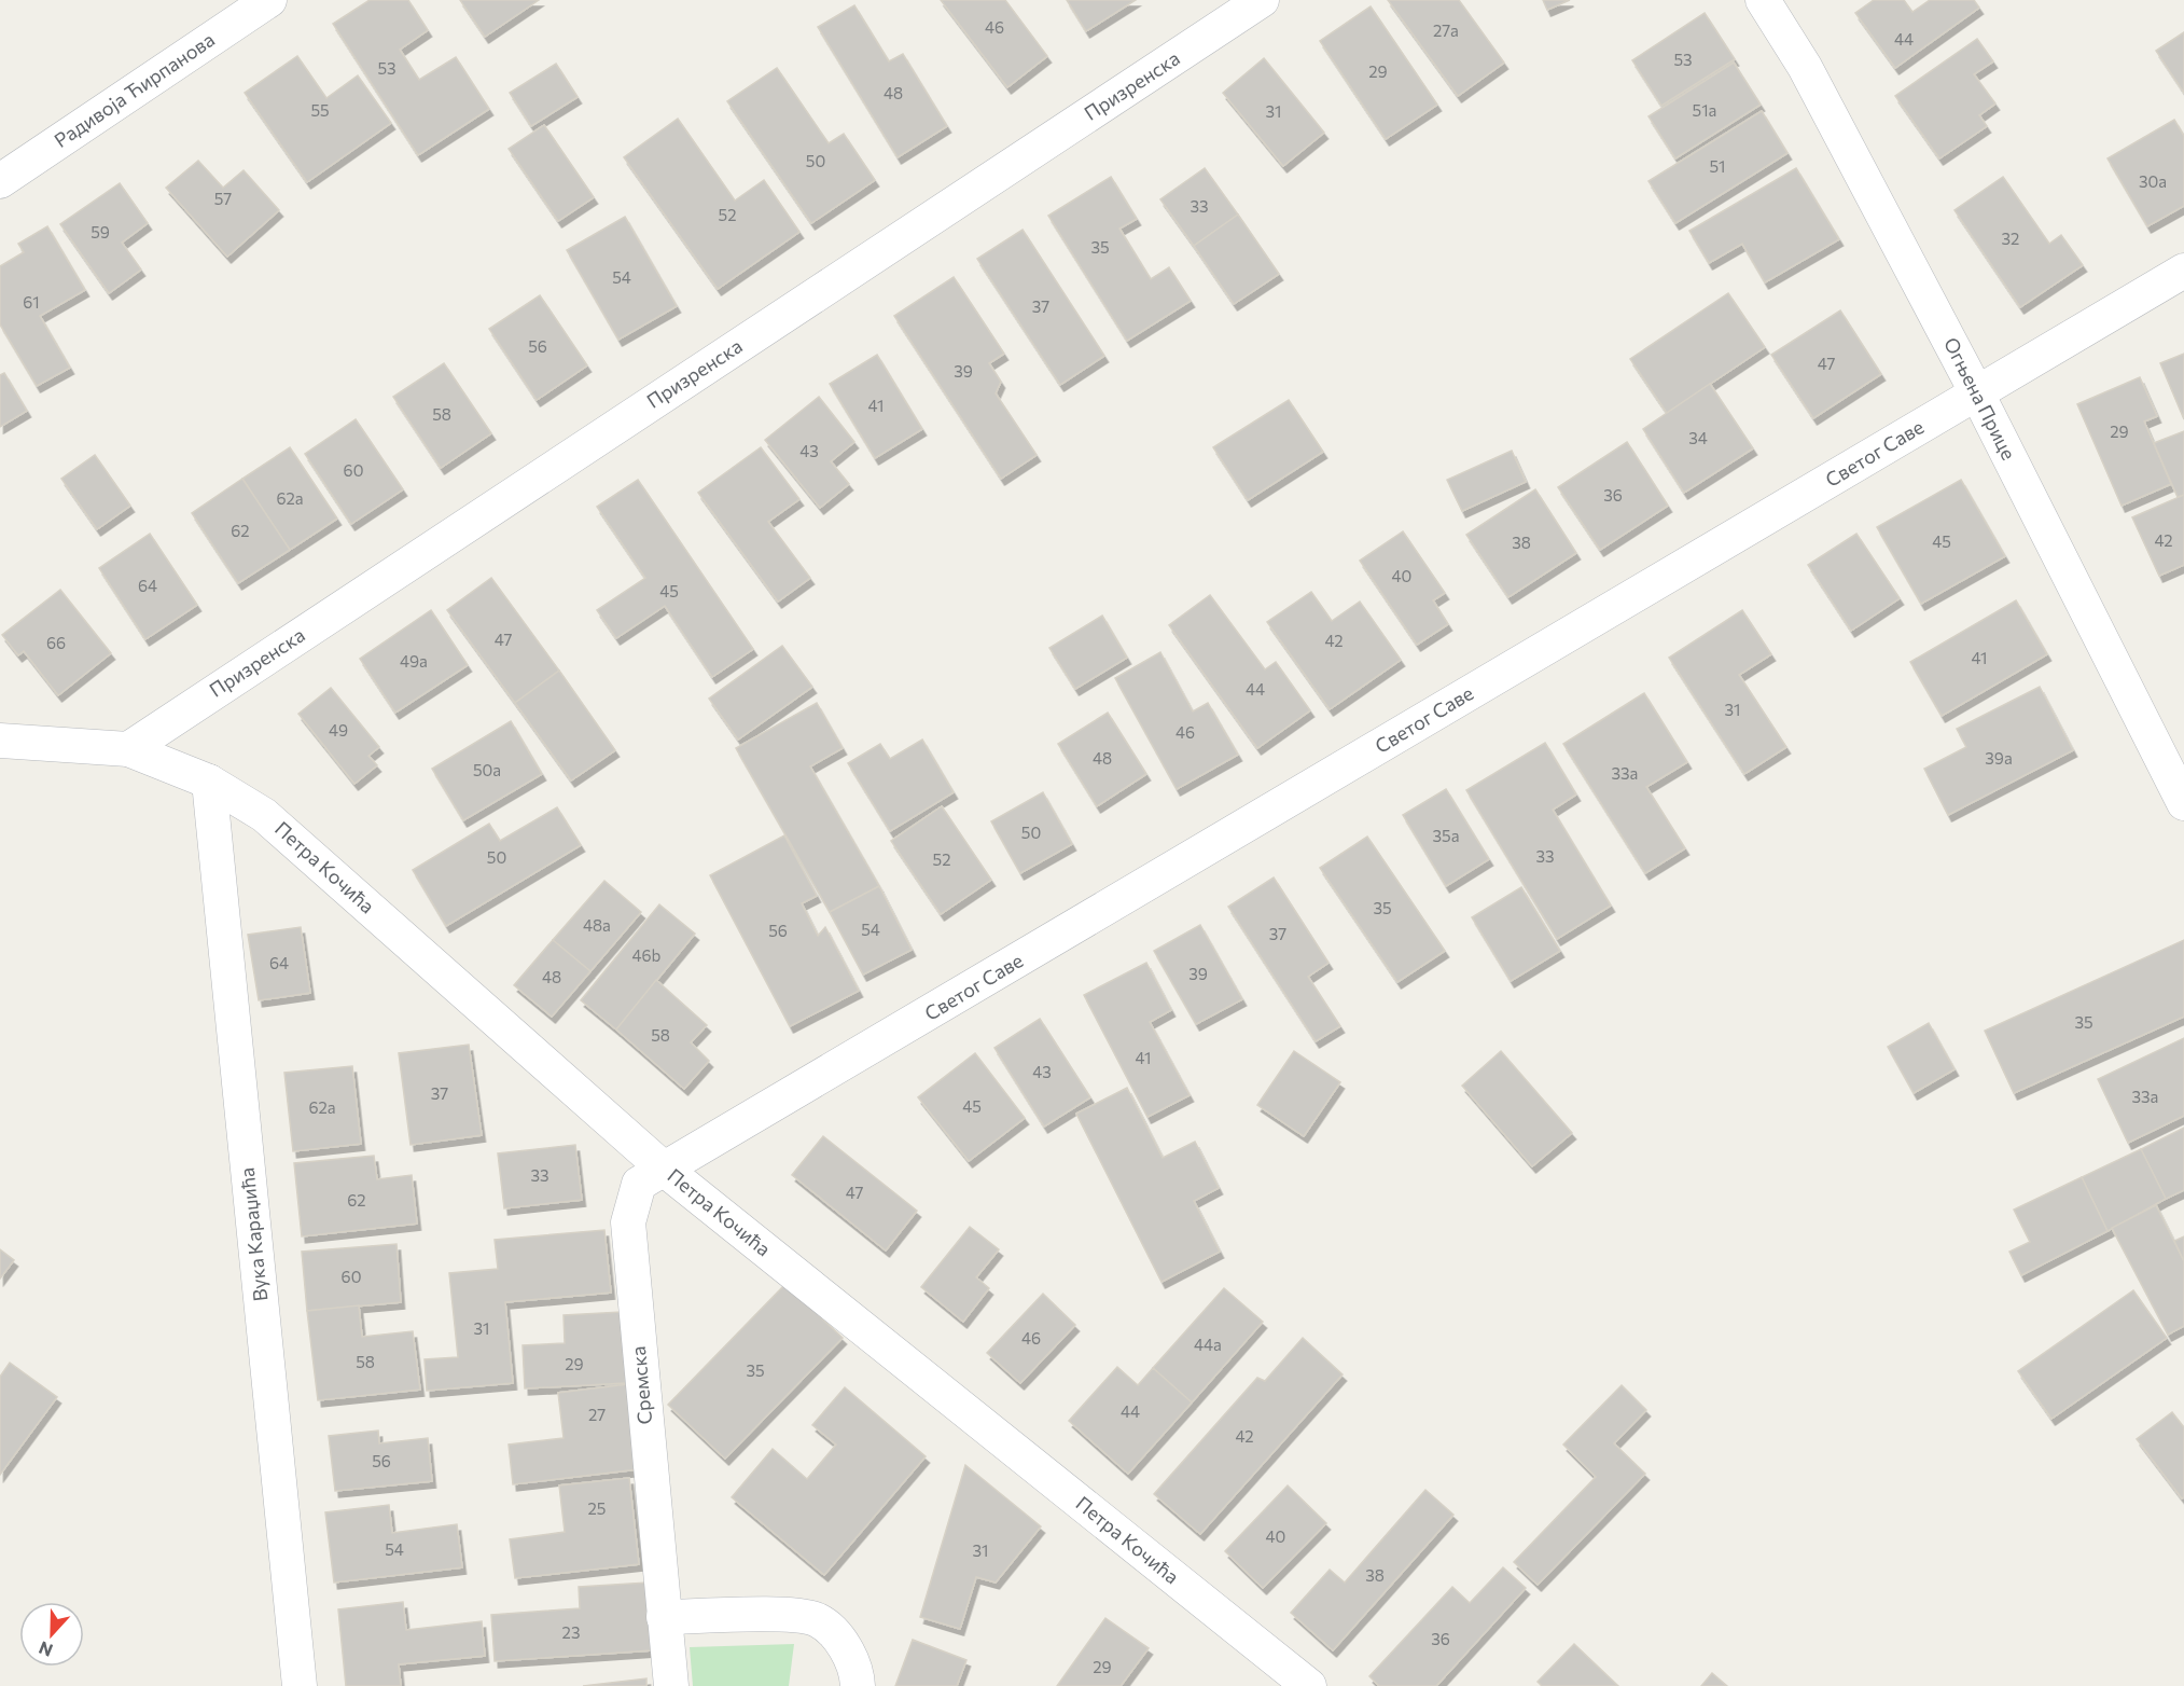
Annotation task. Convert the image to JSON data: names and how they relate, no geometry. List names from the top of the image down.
{
  "streets": {
    "street": [
      "Призренска",
      "Радивоја Ћирпанова",
      "Огњена Прице",
      "Светог Саве",
      "Петра Кочића",
      "Вука Караџића",
      "Сремска"
    ]
  },
  "crossings": [
    ["Призренска", "Петра Кочића"],
    ["Огњена Прице", "Светог Саве"],
    ["Светог Саве", "Петра Кочића"],
    ["Светог Саве", "Сремска"],
    ["Петра Кочића", "Вука Караџића"],
    ["Петра Кочића", "Сремска"]
  ],
  "house_numbers": [
    "46",
    "27a",
    "44",
    "53",
    "53",
    "29",
    "48",
    "55",
    "51a",
    "31",
    "50",
    "51",
    "30a",
    "57",
    "33",
    "52",
    "59",
    "32",
    "35",
    "54",
    "61",
    "37",
    "56",
    "47",
    "39",
    "41",
    "58",
    "29",
    "34",
    "43",
    "60",
    "36",
    "62a",
    "62",
    "42",
    "45",
    "38",
    "40",
    "64",
    "45",
    "47",
    "42",
    "66",
    "41",
    "49a",
    "44",
    "31",
    "49",
    "46",
    "48",
    "39a",
    "50a",
    "33a",
    "50",
    "35a",
    "33",
    "50",
    "52",
    "35",
    "48a",
    "54",
    "56",
    "37",
    "46b",
    "64",
    "39",
    "48",
    "35",
    "58",
    "41",
    "43",
    "37",
    "33a",
    "45",
    "62a",
    "33",
    "47",
    "62",
    "60",
    "31",
    "46",
    "44a",
    "58",
    "29",
    "35",
    "44",
    "27",
    "42",
    "56",
    "25",
    "40",
    "54",
    "31",
    "38",
    "23",
    "36",
    "29"
  ],
  "north": "bottom"
}
